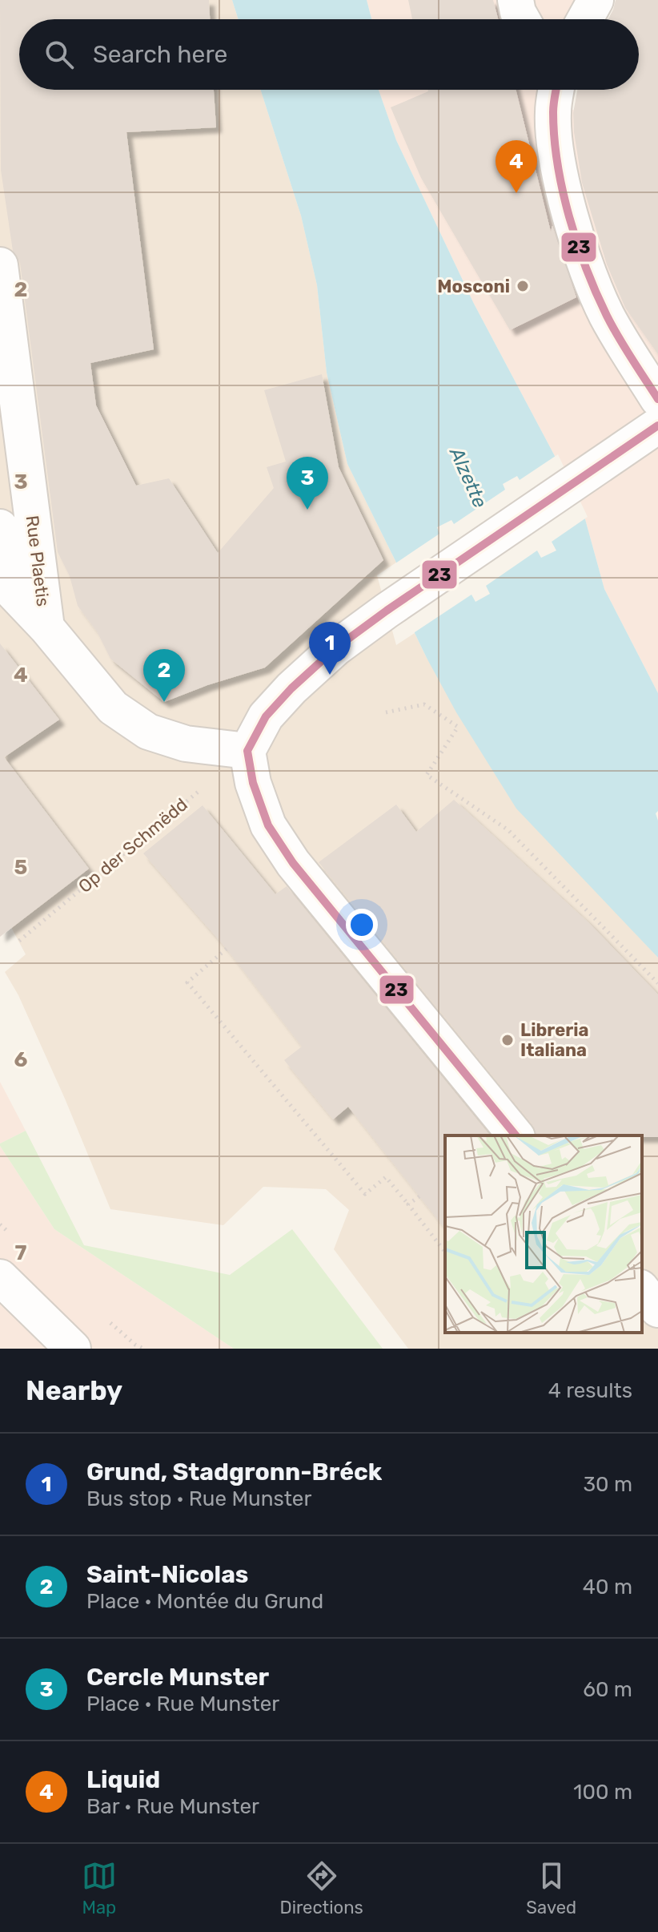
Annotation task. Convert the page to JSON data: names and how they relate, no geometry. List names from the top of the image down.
{
  "streets": {
    "street": ["Rue Plaetis"],
    "path": ["Op der Schmëdd"]
  },
  "water": ["Alzette"],
  "places": ["Mosconi", "Libreria Italiana"],
  "lines": ["transit line 23"],
  "page": {
    "search": "Search here",
    "pins": [
      "4",
      "3",
      "1",
      "2"
    ],
    "heading": ["Nearby", "4 results"],
    "list": [
      {
        "mark": "1",
        "name": "Grund, Stadgronn-Bréck",
        "note": "Bus stop · Rue Munster",
        "value": "30 m"
      },
      {
        "mark": "2",
        "name": "Saint-Nicolas",
        "note": "Place · Montée du Grund",
        "value": "40 m"
      },
      {
        "mark": "3",
        "name": "Cercle Munster",
        "note": "Place · Rue Munster",
        "value": "60 m"
      },
      {
        "mark": "4",
        "name": "Liquid",
        "note": "Bar · Rue Munster",
        "value": "100 m"
      }
    ],
    "nav": ["Map", "Directions", "Saved"]
  },
  "grid": {
    "rows": [
      "2",
      "3",
      "4",
      "5",
      "6",
      "7"
    ]
  }
}
